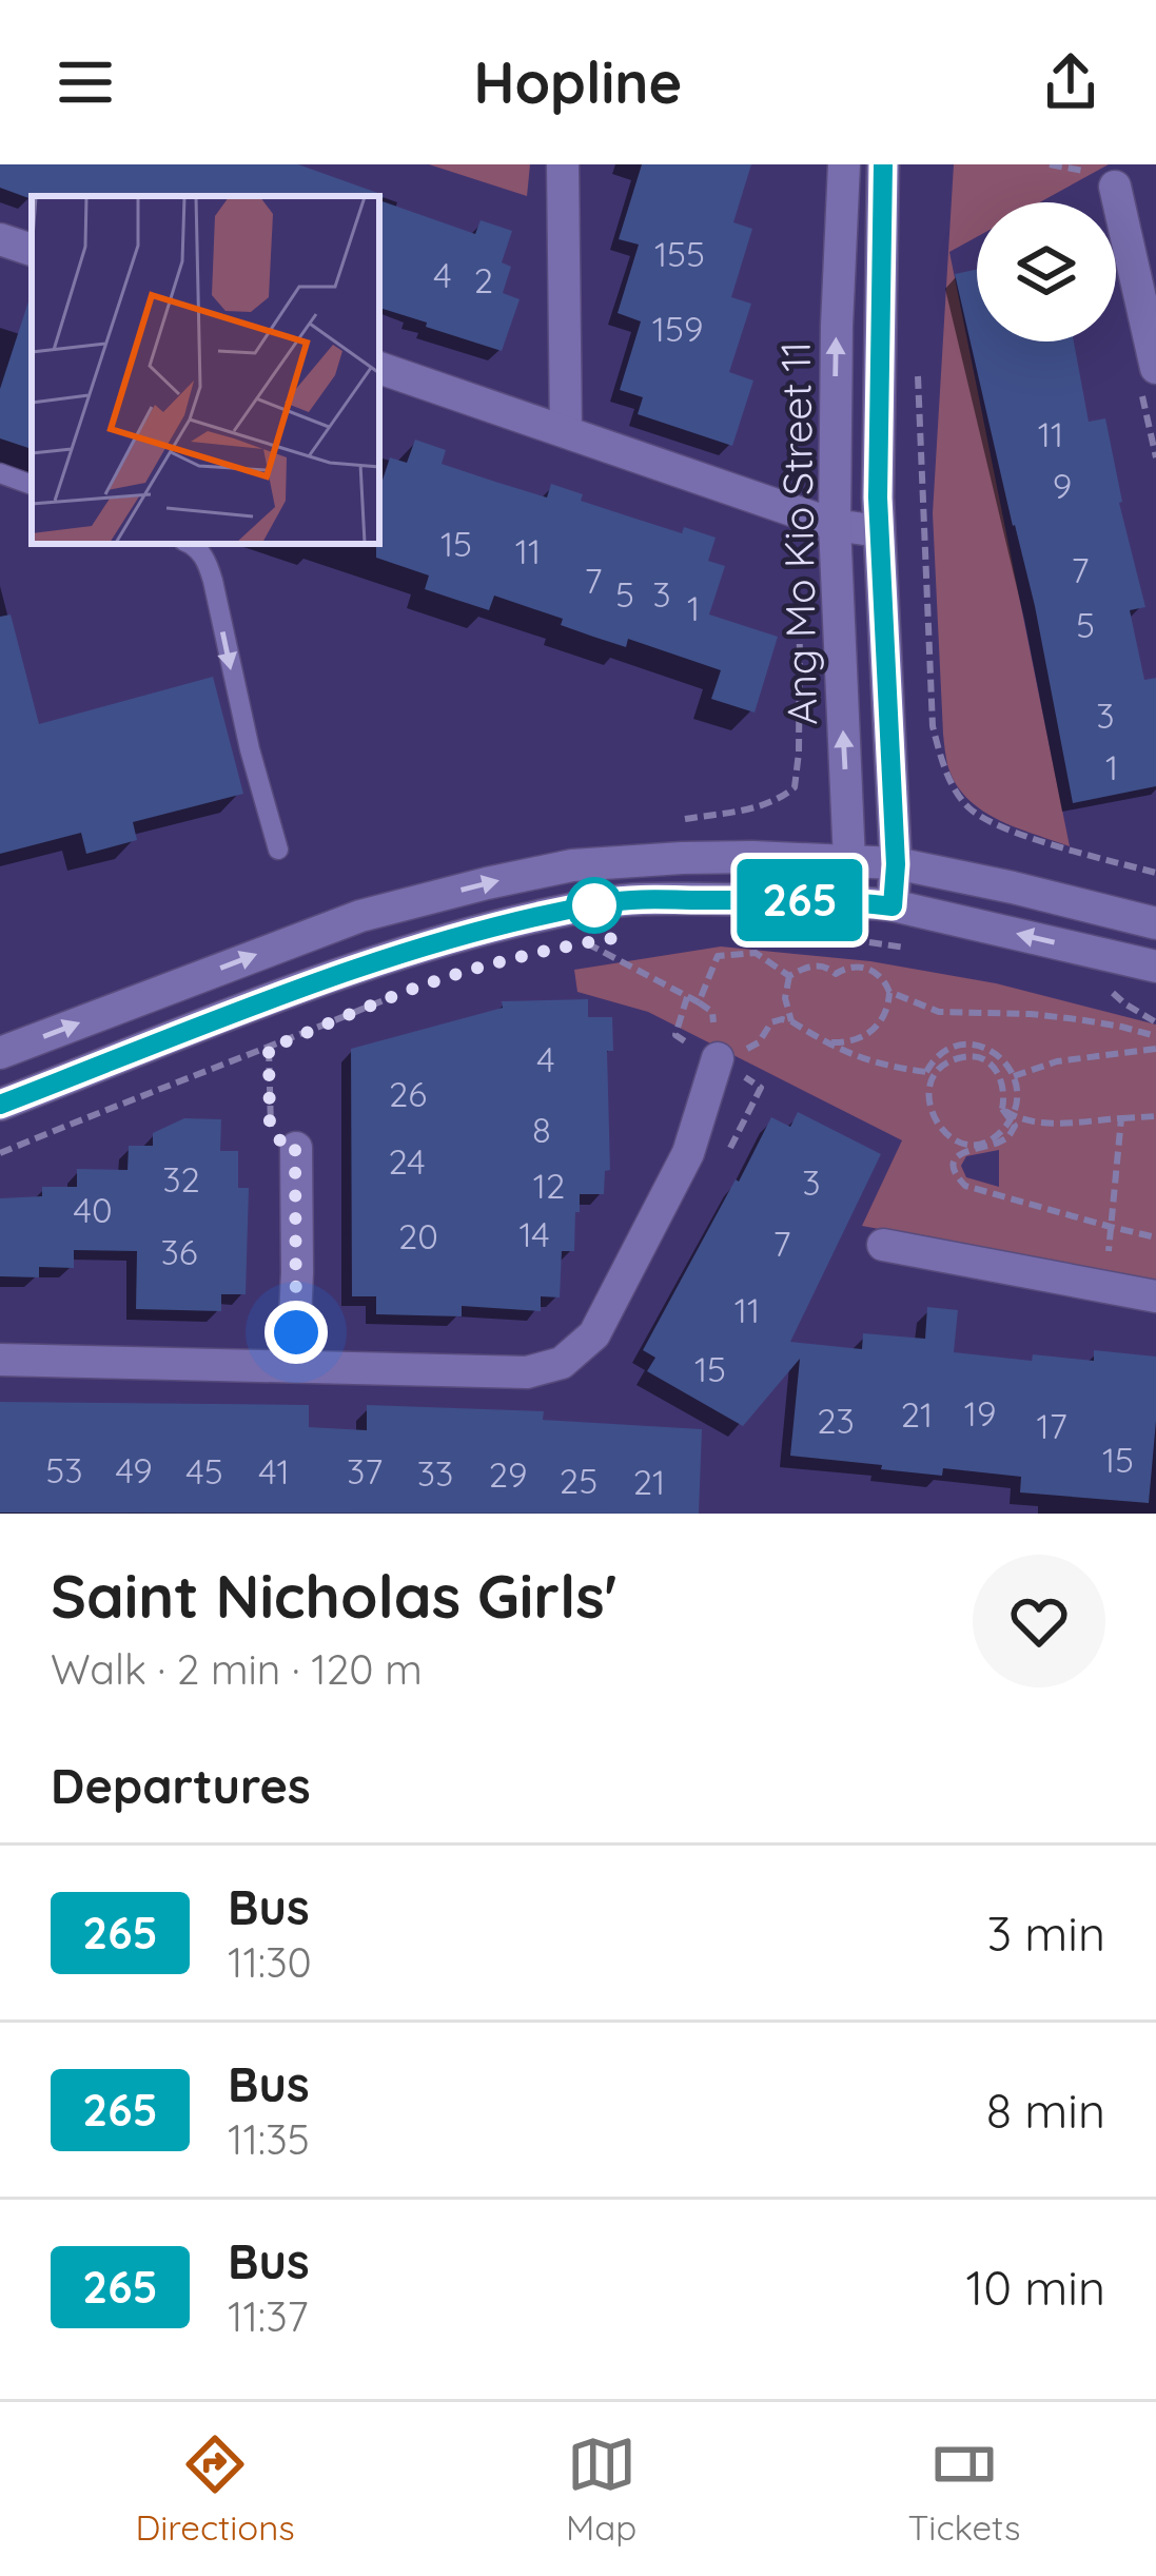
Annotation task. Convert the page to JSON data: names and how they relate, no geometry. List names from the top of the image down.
{
  "streets": {
    "street": ["Ang Mo Kio Street 11"]
  },
  "lines": ["bus line 265"],
  "house_numbers": [
    "155",
    "4",
    "2",
    "159",
    "11",
    "9",
    "15",
    "11",
    "7",
    "7",
    "5",
    "3",
    "1",
    "5",
    "3",
    "1",
    "4",
    "26",
    "8",
    "24",
    "32",
    "3",
    "12",
    "40",
    "14",
    "20",
    "7",
    "36",
    "11",
    "15",
    "19",
    "21",
    "23",
    "17",
    "15",
    "53",
    "49",
    "45",
    "41",
    "37",
    "33",
    "29",
    "25",
    "21"
  ],
  "page": {
    "header": "Hopline",
    "on_map": "265",
    "heading": [
      ["Saint Nicholas Girls'", "Walk · 2 min · 120 m"],
      "Departures"
    ],
    "list": [
      {
        "mark": "265",
        "name": "Bus",
        "note": "11:30",
        "value": "3 min"
      },
      {
        "mark": "265",
        "name": "Bus",
        "note": "11:35",
        "value": "8 min"
      },
      {
        "mark": "265",
        "name": "Bus",
        "note": "11:37",
        "value": "10 min"
      }
    ],
    "tabs": ["Directions", "Map", "Tickets"]
  }
}
